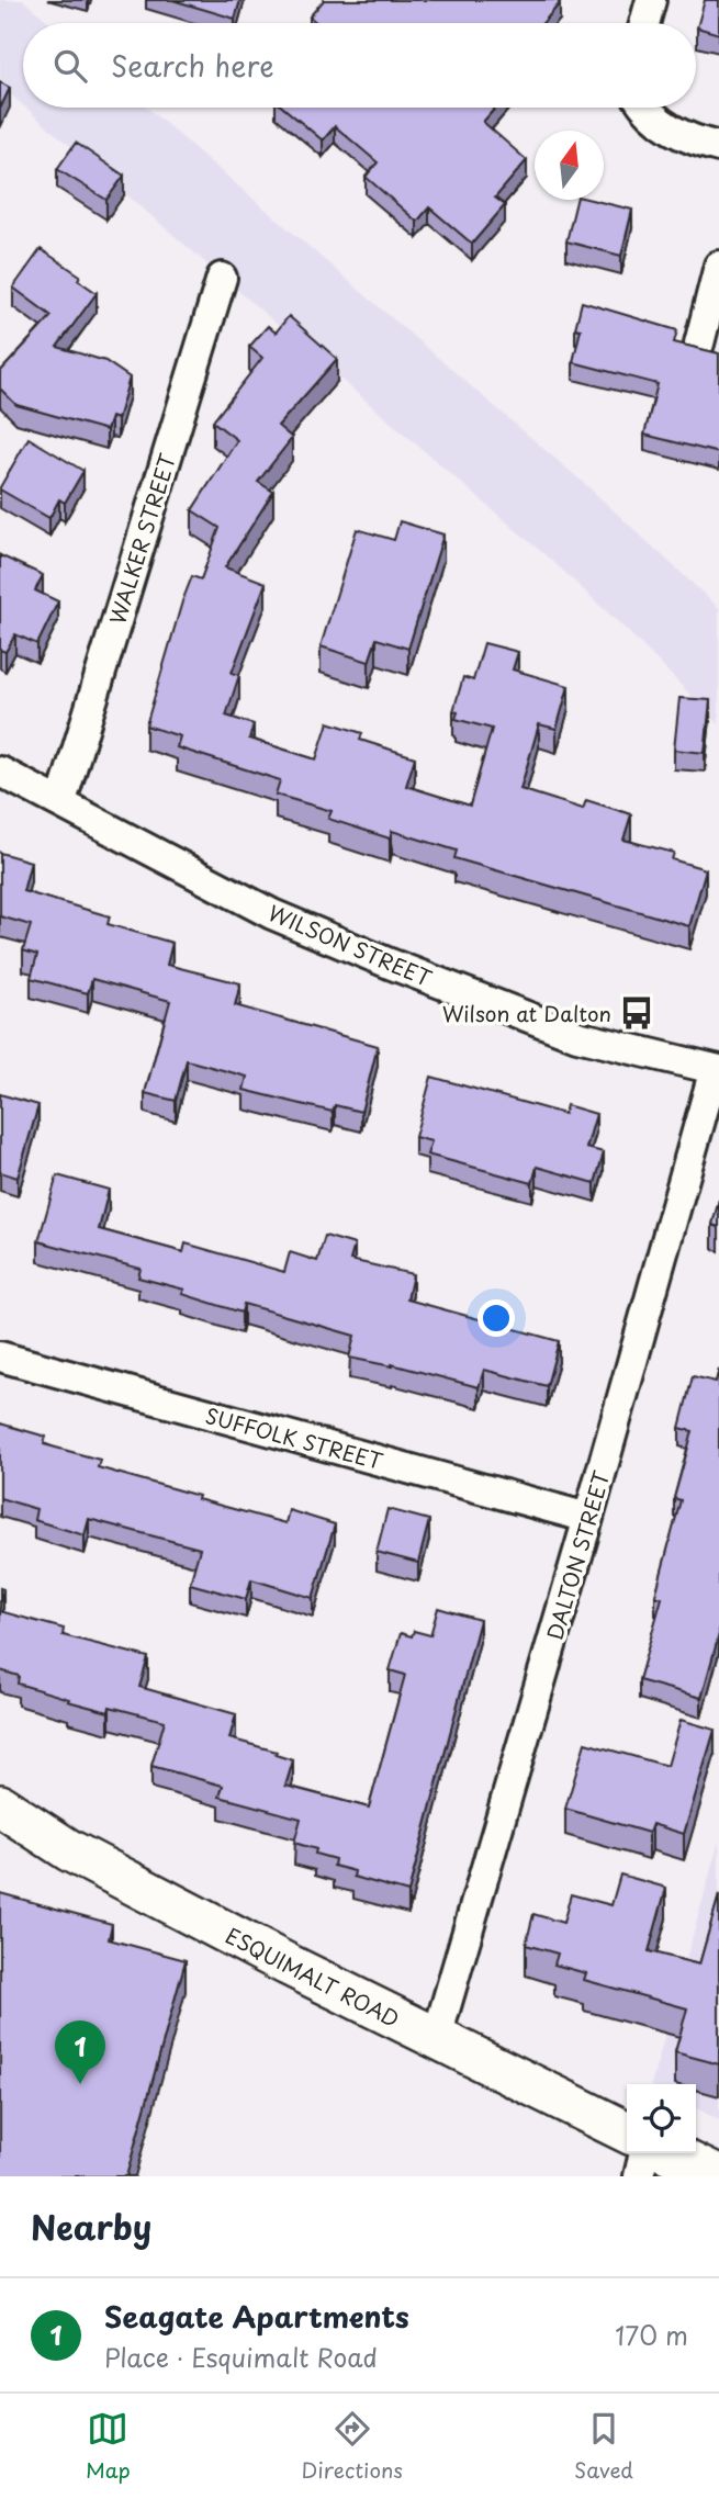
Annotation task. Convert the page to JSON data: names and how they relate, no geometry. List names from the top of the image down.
{
  "streets": {
    "main road": ["ESQUIMALT ROAD"],
    "street": [
      "WALKER STREET",
      "WILSON STREET",
      "SUFFOLK STREET",
      "DALTON STREET"
    ]
  },
  "crossings": [
    ["WALKER STREET", "WILSON STREET"],
    ["WILSON STREET", "DALTON STREET"],
    ["SUFFOLK STREET", "DALTON STREET"],
    ["DALTON STREET", "ESQUIMALT ROAD"]
  ],
  "places": {
    "bus stop": ["Wilson at Dalton"]
  },
  "north": "top",
  "page": {
    "search": "Search here",
    "pins": "1",
    "heading": "Nearby",
    "list": [
      {
        "mark": "1",
        "name": "Seagate Apartments",
        "note": "Place · Esquimalt Road",
        "value": "170 m"
      }
    ],
    "nav": ["Map", "Directions", "Saved"]
  }
}
